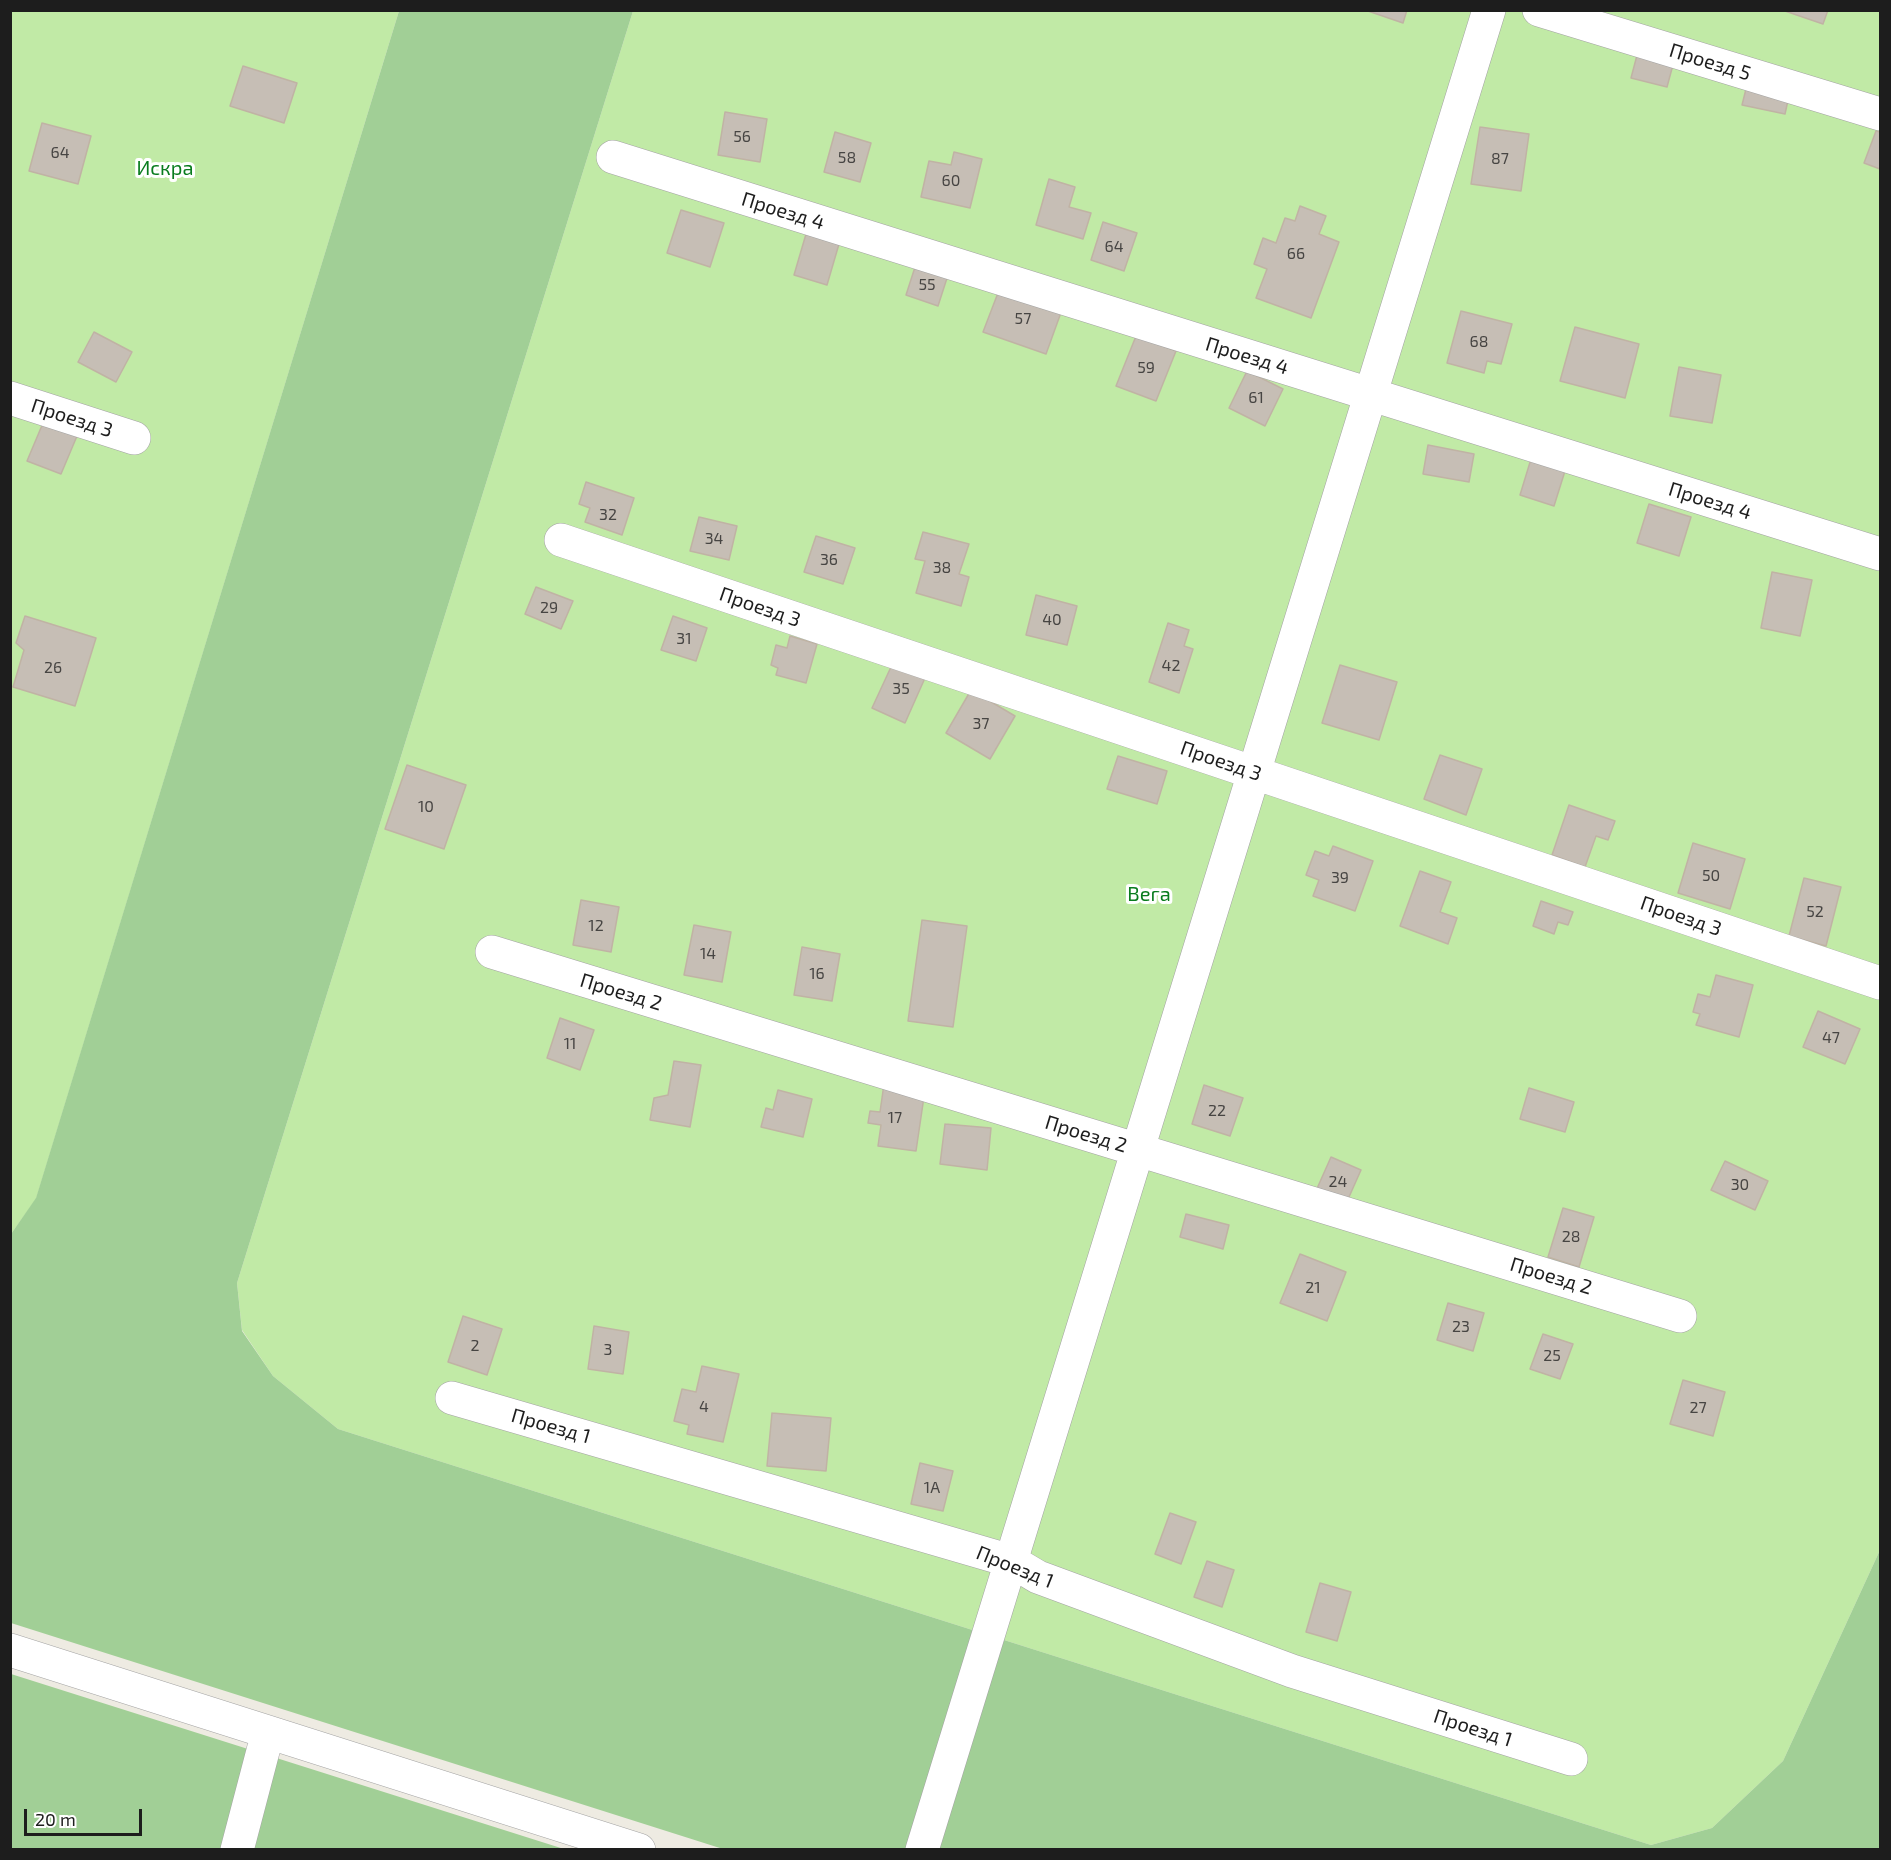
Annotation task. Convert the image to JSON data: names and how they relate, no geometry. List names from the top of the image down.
{
  "streets": {
    "street": [
      "Проезд 5",
      "Проезд 4",
      "Проезд 3",
      "Проезд 2",
      "Проезд 1"
    ]
  },
  "parks": ["Искра", "Вега"],
  "house_numbers": [
    "56",
    "64",
    "58",
    "87",
    "60",
    "64",
    "66",
    "55",
    "57",
    "68",
    "59",
    "61",
    "32",
    "34",
    "36",
    "38",
    "29",
    "40",
    "31",
    "42",
    "26",
    "35",
    "37",
    "10",
    "50",
    "39",
    "52",
    "12",
    "14",
    "16",
    "47",
    "11",
    "22",
    "17",
    "24",
    "30",
    "28",
    "21",
    "23",
    "2",
    "3",
    "25",
    "4",
    "27",
    "1А"
  ],
  "scale_bar": "20 m"
}
